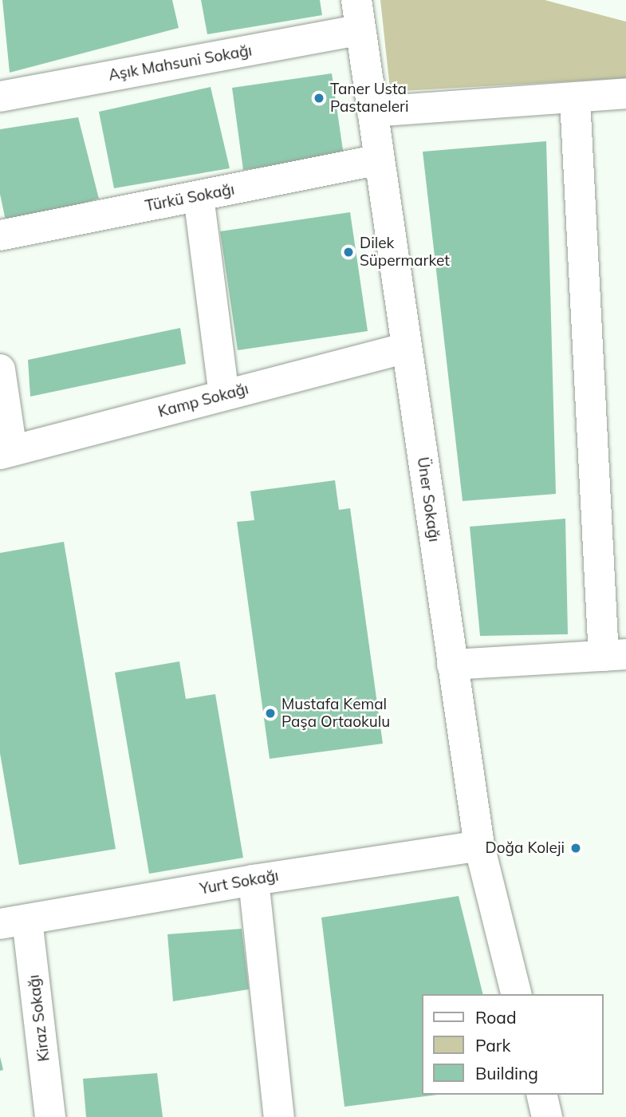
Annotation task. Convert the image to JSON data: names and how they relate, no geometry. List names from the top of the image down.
{
  "streets": {
    "street": [
      "Aşık Mahsuni Sokağı",
      "Türkü Sokağı",
      "Kamp Sokağı",
      "Üner Sokağı",
      "Yurt Sokağı",
      "Kiraz Sokağı"
    ]
  },
  "crossings": [
    ["Aşık Mahsuni Sokağı", "Üner Sokağı"],
    ["Türkü Sokağı", "Üner Sokağı"],
    ["Kamp Sokağı", "Üner Sokağı"],
    ["Üner Sokağı", "Yurt Sokağı"],
    ["Yurt Sokağı", "Kiraz Sokağı"]
  ],
  "places": [
    "Taner Usta Pastaneleri",
    "Dilek Süpermarket",
    "Mustafa Kemal Paşa Ortaokulu",
    "Doğa Koleji"
  ],
  "legend": ["Road", "Park", "Building"]
}
